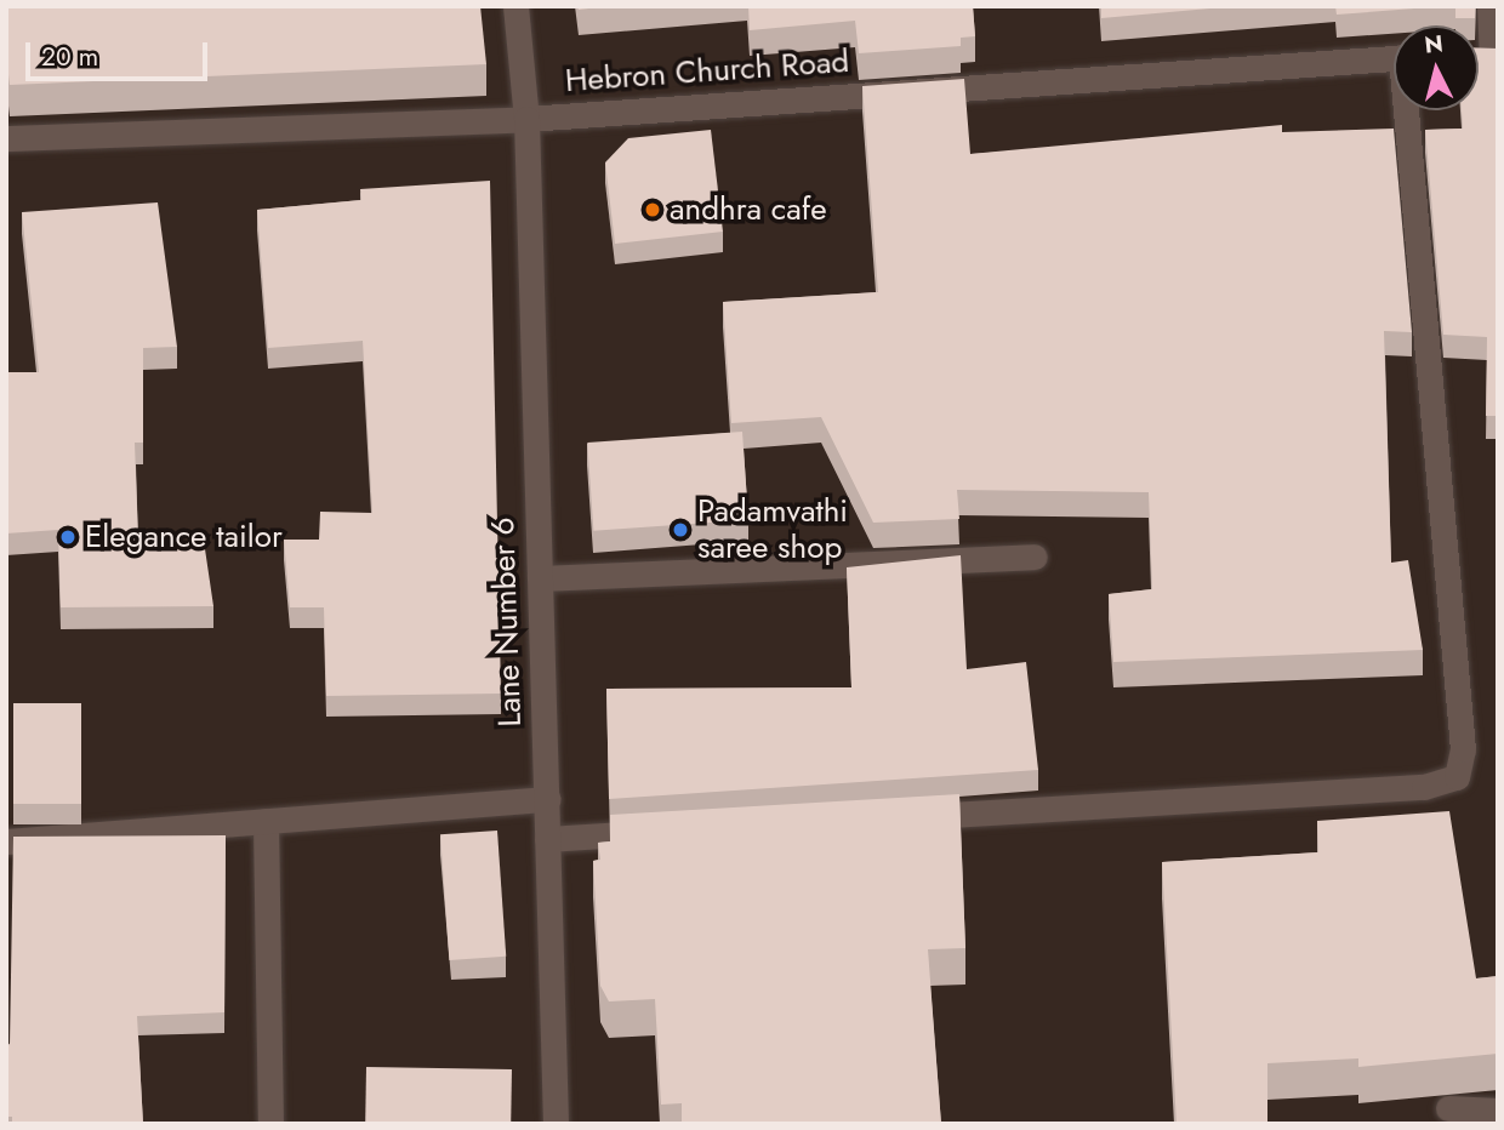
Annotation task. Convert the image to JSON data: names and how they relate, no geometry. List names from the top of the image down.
{
  "streets": {
    "street": ["Hebron Church Road", "Lane Number 6"]
  },
  "crossings": [
    ["Hebron Church Road", "Lane Number 6"]
  ],
  "places": ["andhra cafe", "Padamvathi saree shop", "Elegance tailor"],
  "scale_bar": "20 m",
  "north": "top"
}
